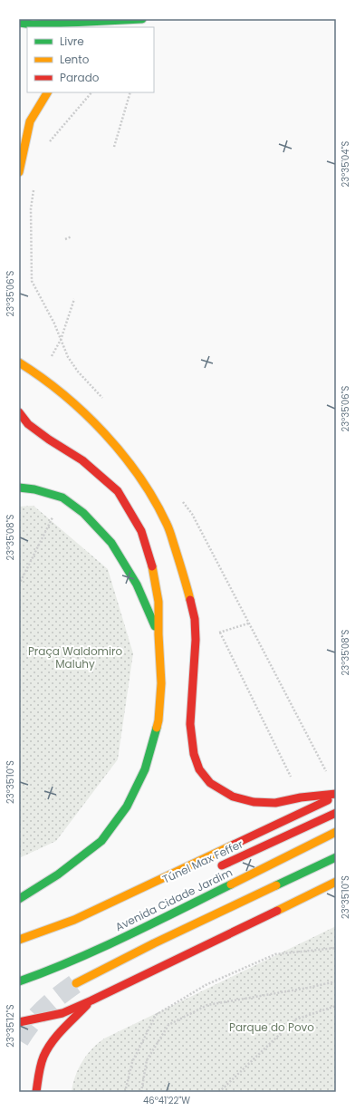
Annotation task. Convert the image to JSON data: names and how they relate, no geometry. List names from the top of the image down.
{
  "streets": {
    "main road": ["Túnel Max Feffer", "Avenida Cidade Jardim"]
  },
  "parks": ["Praça Waldomiro Maluhy", "Parque do Povo"],
  "legend": ["Livre", "Lento", "Parado"],
  "coordinates": [
    "23°35'04\"S",
    "23°35'06\"S",
    "23°35'08\"S",
    "23°35'10\"S",
    "23°35'12\"S",
    "46°41'22\"W"
  ]
}
